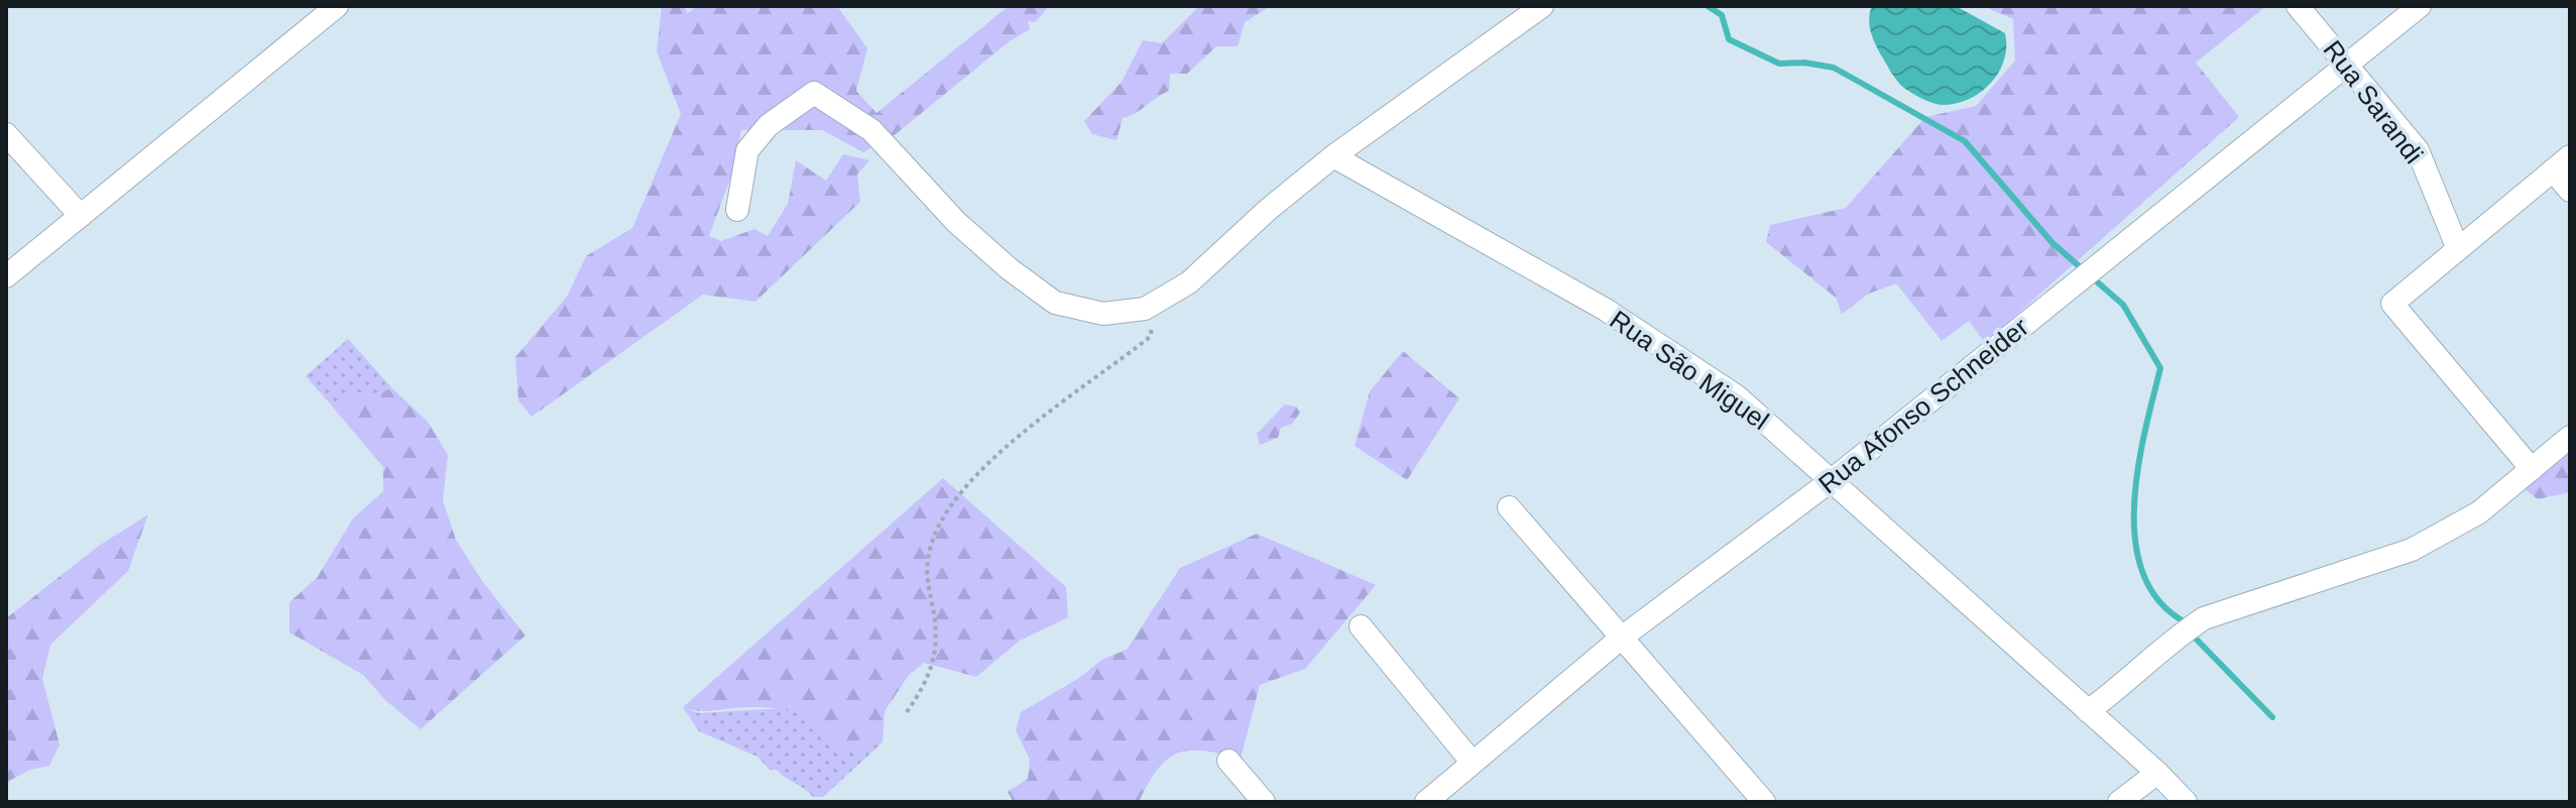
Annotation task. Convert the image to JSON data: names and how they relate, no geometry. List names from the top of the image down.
{
  "streets": {
    "street": ["Rua Sarandi", "Rua São Miguel", "Rua Afonso Schneider"]
  },
  "crossings": [
    ["Rua Sarandi", "Rua Afonso Schneider"],
    ["Rua São Miguel", "Rua Afonso Schneider"]
  ]
}
